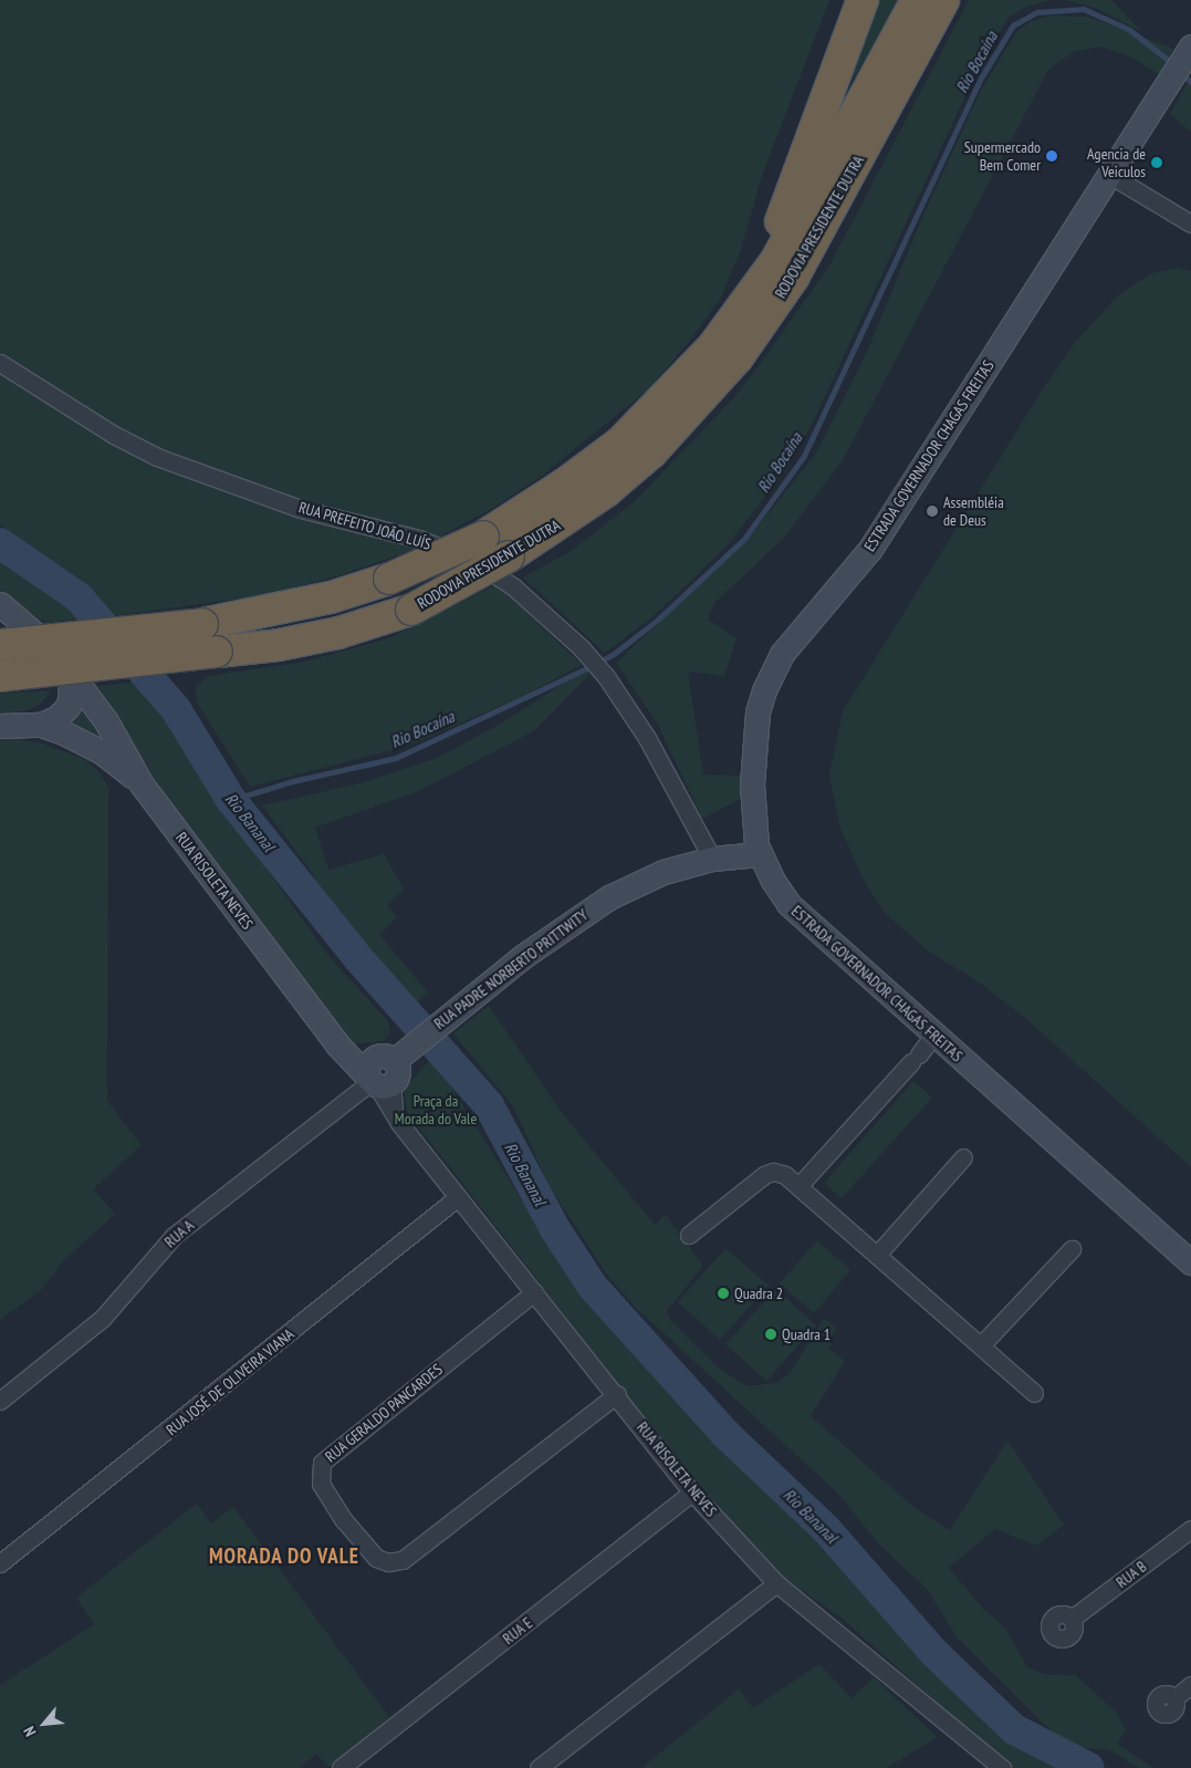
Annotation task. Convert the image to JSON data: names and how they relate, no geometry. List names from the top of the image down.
{
  "streets": {
    "highway": ["RODOVIA PRESIDENTE DUTRA"],
    "main road": ["ESTRADA GOVERNADOR CHAGAS FREITAS", "RUA RISOLETA NEVES", "RUA PADRE NORBERTO PRITTWITY"],
    "street": [
      "RUA PREFEITO JOÃO LUÍS",
      "RUA A",
      "RUA JOSÉ DE OLIVEIRA VIANA",
      "RUA GERALDO PANCARDES",
      "RUA B",
      "RUA E"
    ]
  },
  "crossings": [
    ["ESTRADA GOVERNADOR CHAGAS FREITAS", "RUA PADRE NORBERTO PRITTWITY"],
    ["RUA PREFEITO JOÃO LUÍS", "RUA PADRE NORBERTO PRITTWITY"],
    ["RUA RISOLETA NEVES", "RUA PADRE NORBERTO PRITTWITY"],
    ["RUA RISOLETA NEVES", "RUA A"],
    ["RUA RISOLETA NEVES", "RUA JOSÉ DE OLIVEIRA VIANA"],
    ["RUA RISOLETA NEVES", "RUA GERALDO PANCARDES"],
    ["RUA RISOLETA NEVES", "RUA E"],
    ["RUA PADRE NORBERTO PRITTWITY", "RUA A"]
  ],
  "districts": ["MORADA DO VALE"],
  "water": ["Rio Bocaína", "Rio Bananal"],
  "parks": ["Praça da Morada do Vale"],
  "places": [
    "Supermercado Bem Comer",
    "Agencia de Veiculos",
    "Assembléia de Deus",
    "Quadra 2",
    "Quadra 1"
  ],
  "north": "bottom left"
}
